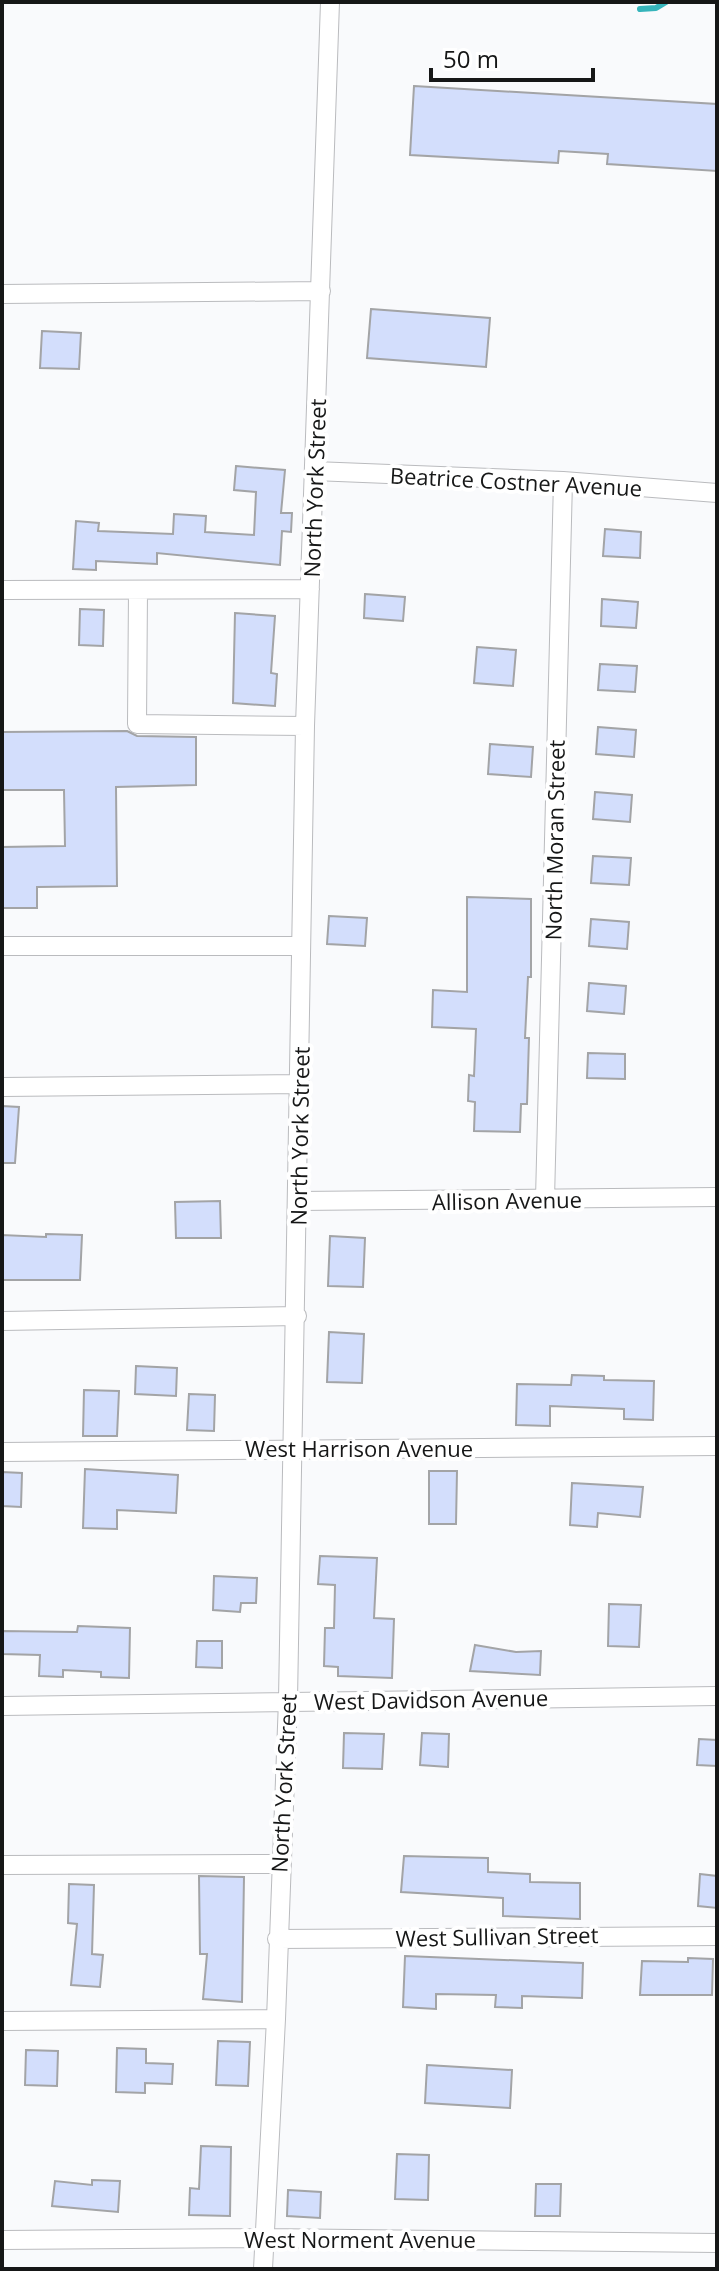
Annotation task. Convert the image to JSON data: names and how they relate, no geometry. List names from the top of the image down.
{
  "streets": {
    "street": [
      "Beatrice Costner Avenue",
      "North York Street",
      "North Moran Street",
      "Allison Avenue",
      "West Harrison Avenue",
      "West Davidson Avenue",
      "West Sullivan Street",
      "West Norment Avenue"
    ]
  },
  "crossings": [
    ["Beatrice Costner Avenue", "North York Street"],
    ["Beatrice Costner Avenue", "North Moran Street"],
    ["North York Street", "Allison Avenue"],
    ["North York Street", "West Harrison Avenue"],
    ["North York Street", "West Davidson Avenue"],
    ["North York Street", "West Sullivan Street"],
    ["North York Street", "West Norment Avenue"],
    ["North Moran Street", "Allison Avenue"]
  ],
  "scale_bar": "50 m"
}
